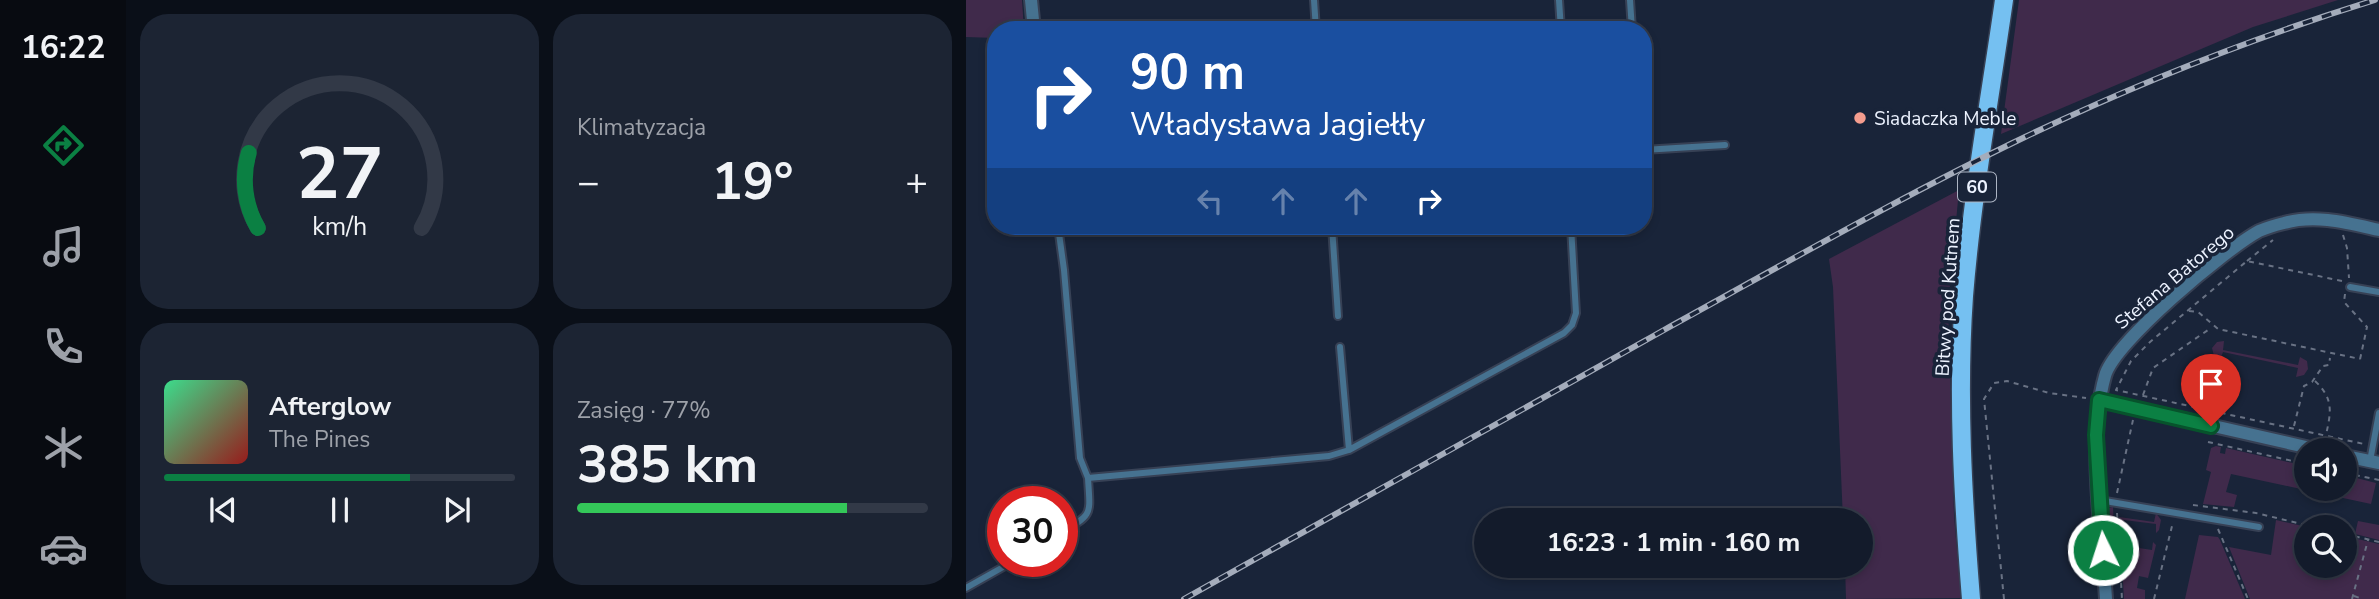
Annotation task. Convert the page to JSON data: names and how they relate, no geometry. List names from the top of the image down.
{
  "streets": {
    "main road": ["60", "Bitwy pod Kutnem"],
    "street": ["Stefana Batorego"]
  },
  "places": ["Siadaczka Meble"],
  "page": {
    "tabs": "16:22",
    "tile": [
      "Klimatyzacja",
      ["Zasięg · 77%", "385 km"]
    ],
    "turn": ["90 m", "Władysława Jagiełły"],
    "heat": ["−", "19°", "+"],
    "song": ["Afterglow", "The Pines"],
    "limit": "30",
    "trip": "16:23 · 1 min · 160 m",
    "gauge": ["27", "km/h"]
  }
}
